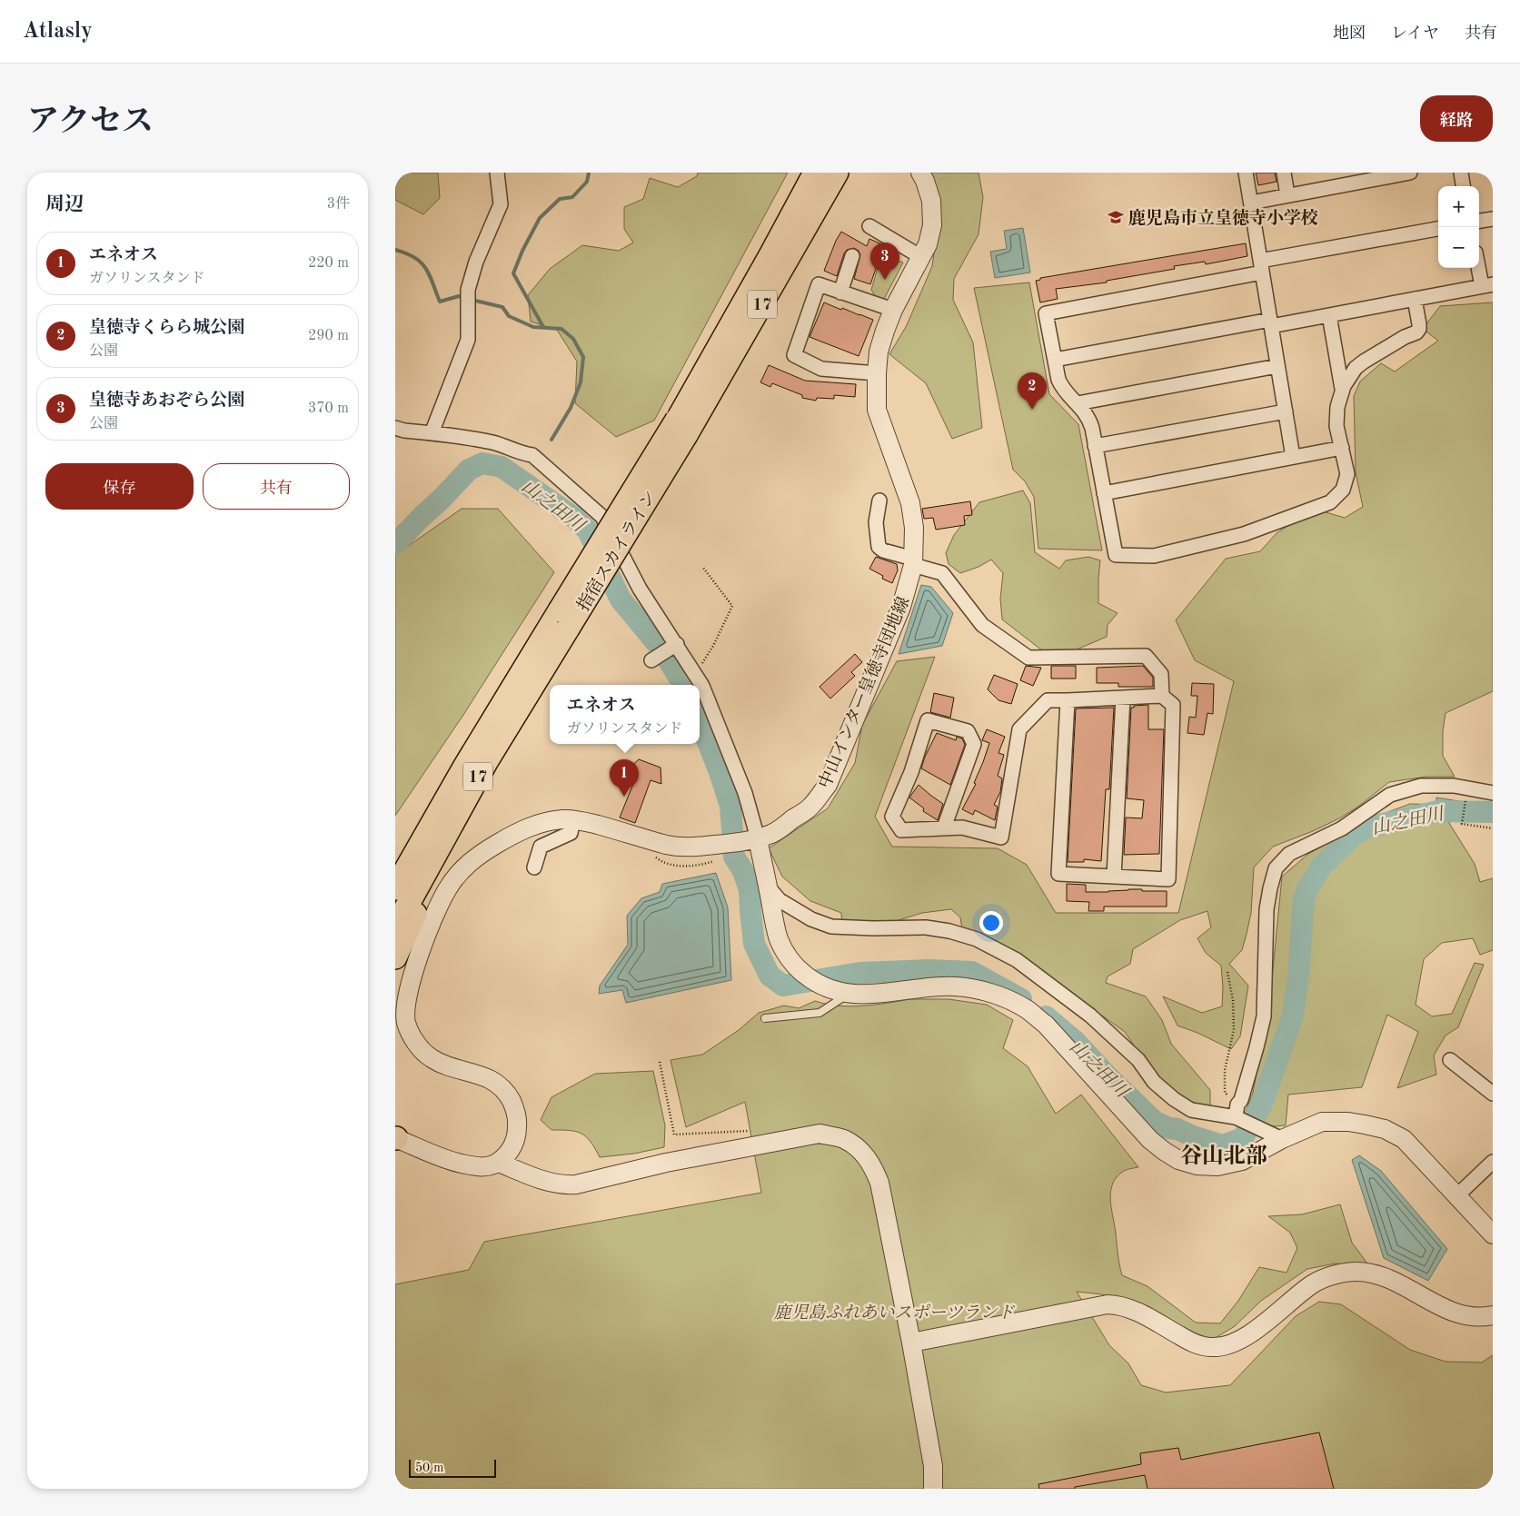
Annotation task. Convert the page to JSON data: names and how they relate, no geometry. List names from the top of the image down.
{
  "streets": {
    "main road": ["17", "指宿スカイライン"],
    "street": ["中山インター皇徳寺団地線"]
  },
  "districts": ["谷山北部"],
  "water": ["山之田川"],
  "parks": ["鹿児島ふれあいスポーツランド"],
  "places": {
    "school or university": ["鹿児島市立皇徳寺小学校"]
  },
  "scale_bar": "50 m",
  "page": {
    "header": "Atlasly",
    "nav": ["地図", "レイヤ", "共有"],
    "title": "アクセス",
    "buttons": [
      "経路",
      ["保存", "共有"]
    ],
    "heading": ["周辺", "3件"],
    "map_buttons": ["+", "−"],
    "list": [
      {
        "mark": "1",
        "name": "エネオス",
        "note": "ガソリンスタンド",
        "value": "220 m"
      },
      {
        "mark": "2",
        "name": "皇徳寺くらら城公園",
        "note": "公園",
        "value": "290 m"
      },
      {
        "mark": "3",
        "name": "皇徳寺あおぞら公園",
        "note": "公園",
        "value": "370 m"
      }
    ],
    "pins": ["3", "2", "1"],
    "popup": ["エネオス", "ガソリンスタンド"],
    "scale": "50 m"
  }
}
